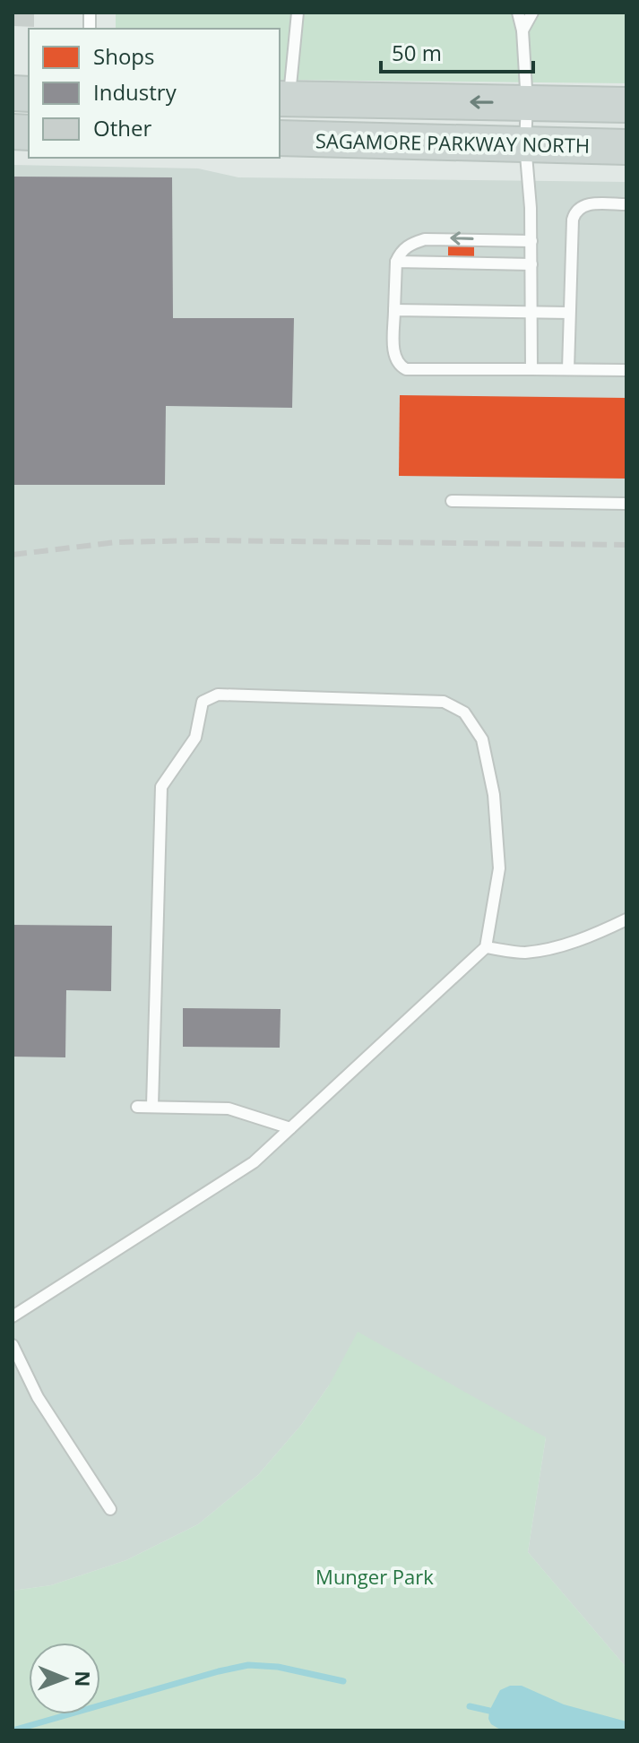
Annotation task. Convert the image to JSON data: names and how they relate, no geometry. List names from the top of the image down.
{
  "streets": {
    "main road": ["SAGAMORE PARKWAY NORTH"]
  },
  "parks": ["Munger Park"],
  "legend": ["Shops", "Industry", "Other"],
  "scale_bar": "50 m",
  "north": "right"
}
